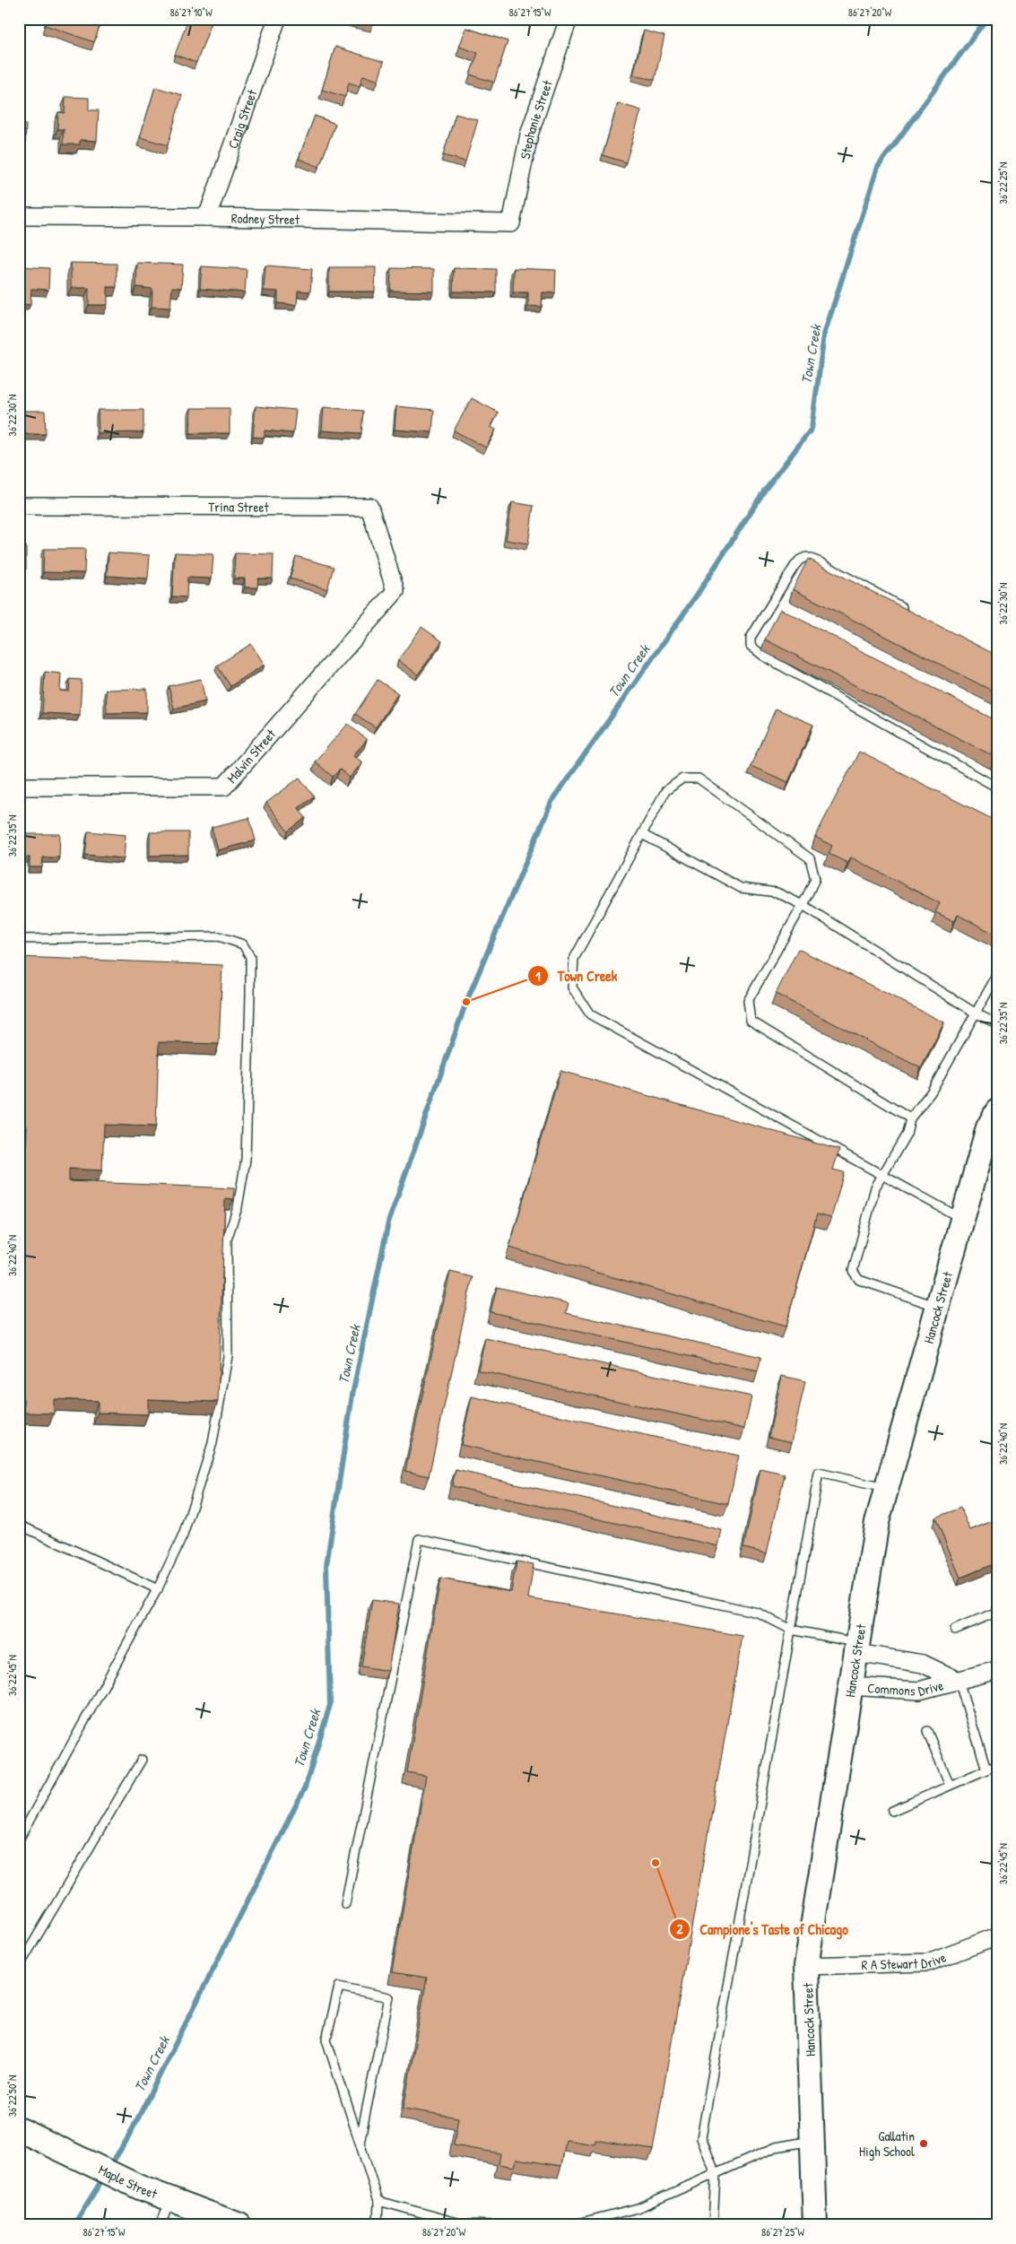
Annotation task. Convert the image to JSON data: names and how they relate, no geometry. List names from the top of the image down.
{
  "streets": {
    "street": [
      "Craig Street",
      "Stephanie Street",
      "Rodney Street",
      "Trina Street",
      "Malvin Street",
      "Hancock Street",
      "Commons Drive",
      "R A Stewart Drive",
      "Maple Street"
    ]
  },
  "crossings": [
    ["Craig Street", "Rodney Street"],
    ["Stephanie Street", "Rodney Street"],
    ["Trina Street", "Malvin Street"],
    ["Hancock Street", "Commons Drive"],
    ["Hancock Street", "R A Stewart Drive"]
  ],
  "water": ["Town Creek"],
  "places": ["Town Creek", "Campione's Taste of Chicago", "Gallatin High School"],
  "coordinates": [
    "86°27'10\"W",
    "86°27'15\"W",
    "86°27'20\"W",
    "36°22'25\"N",
    "36°22'30\"N",
    "36°22'35\"N",
    "36°22'40\"N",
    "36°22'45\"N",
    "36°22'50\"N",
    "86°27'25\"W"
  ]
}
